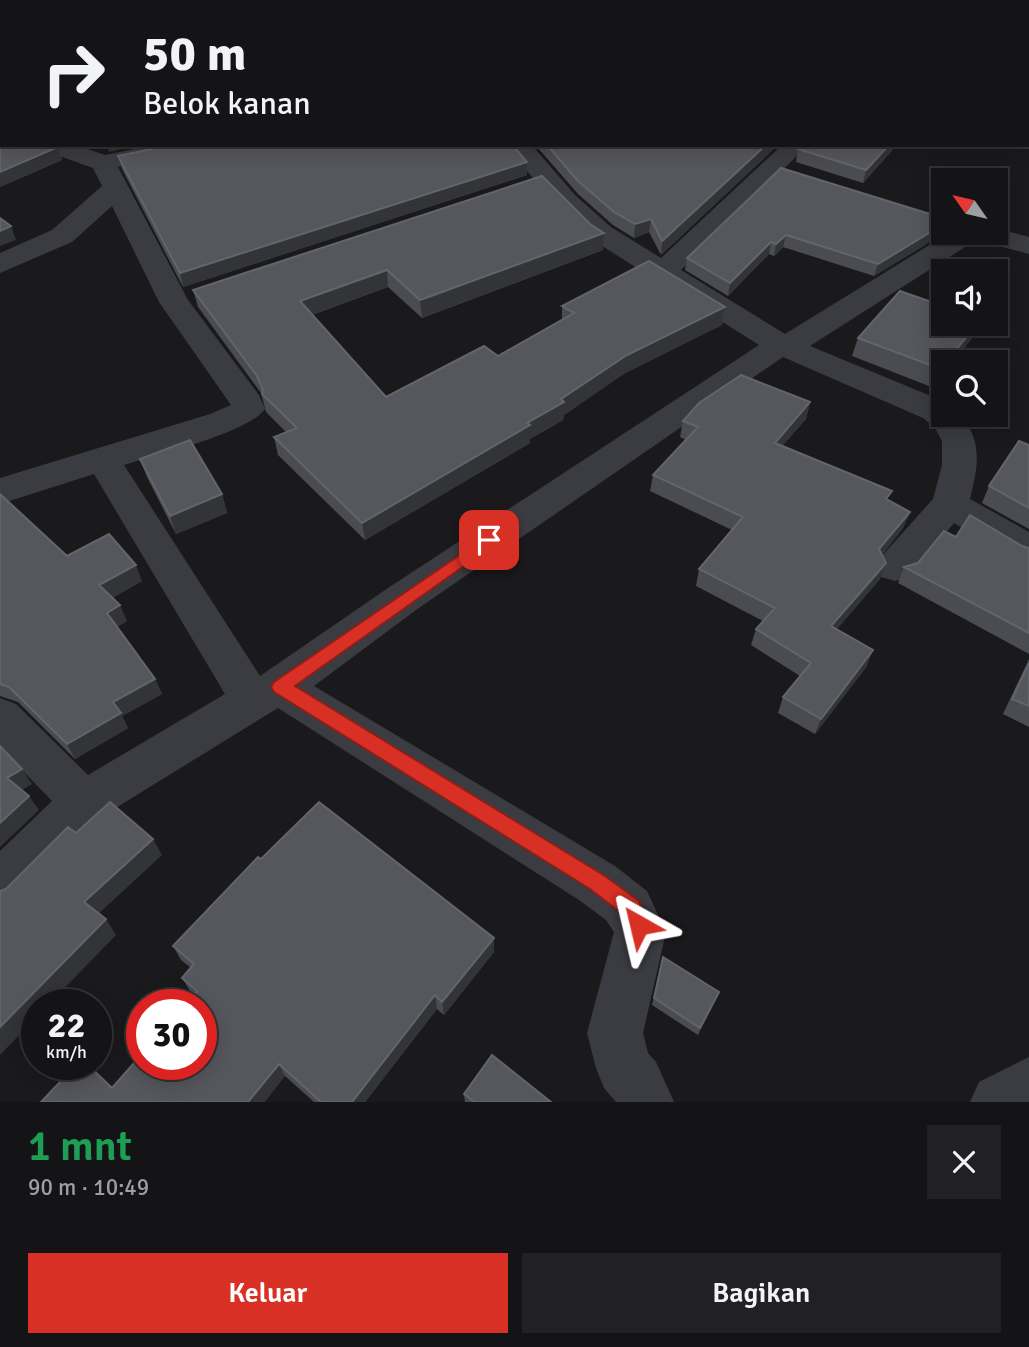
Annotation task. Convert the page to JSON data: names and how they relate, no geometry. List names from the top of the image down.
{
  "north": "top left",
  "page": {
    "turn": ["50 m", "Belok kanan"],
    "speed": "22 km/h",
    "limit": "30",
    "heading": ["1 mnt", "90 m · 10:49"],
    "buttons": ["Keluar", "Bagikan"]
  }
}
